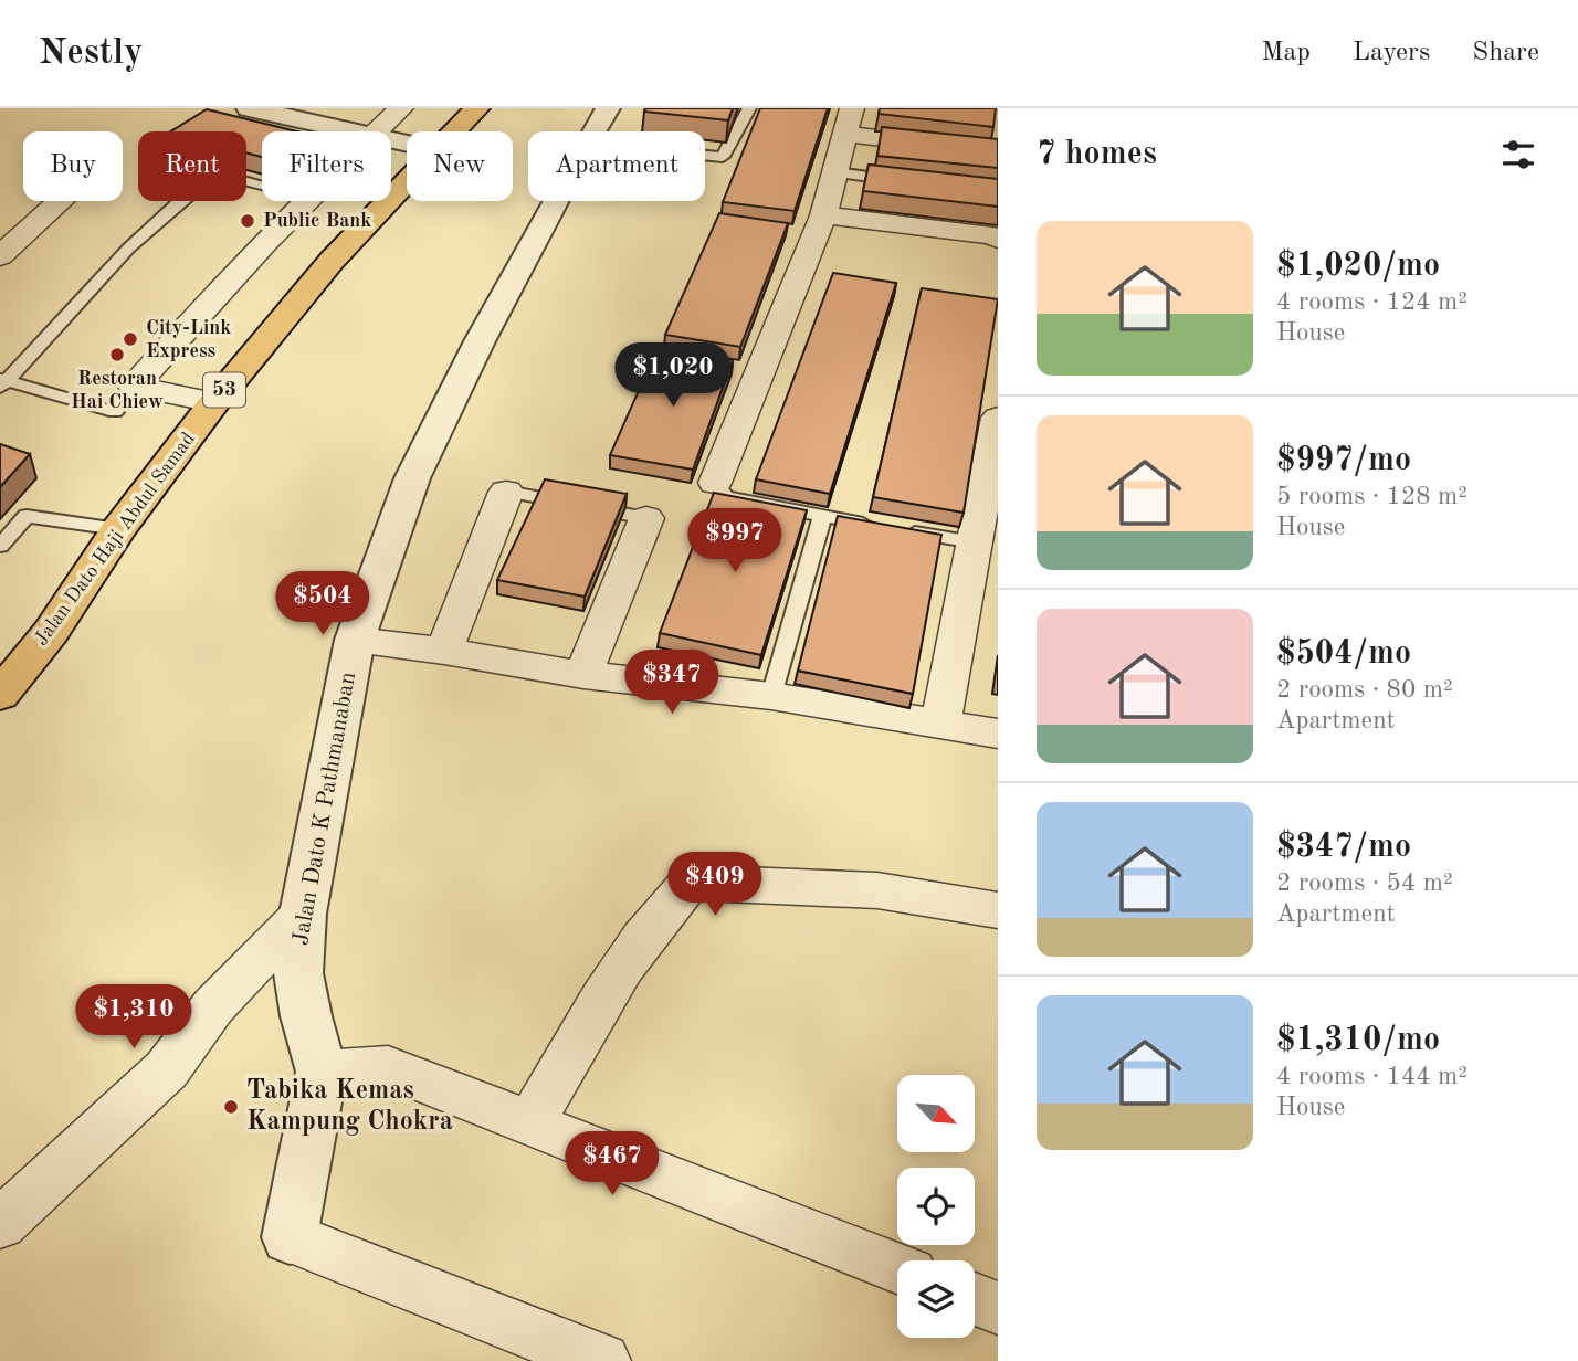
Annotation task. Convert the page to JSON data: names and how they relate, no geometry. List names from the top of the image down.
{
  "streets": {
    "main road": ["53", "Jalan Dato Haji Abdul Samad"],
    "street": ["Jalan Dato K Pathmanaban"]
  },
  "places": [
    "Public Bank",
    "City-Link Express",
    "Restoran Hai Chiew",
    "Tabika Kemas Kampung Chokra"
  ],
  "north": "bottom right",
  "page": {
    "header": "Nestly",
    "nav": ["Map", "Layers", "Share"],
    "heading": "7 homes",
    "chip": [
      "Buy",
      "Rent",
      "Filters",
      "New",
      "Apartment"
    ],
    "list": [
      {
        "name": "$1,020/mo",
        "note": "4 rooms · 124 m² · House"
      },
      {
        "name": "$997/mo",
        "note": "5 rooms · 128 m² · House"
      },
      {
        "name": "$504/mo",
        "note": "2 rooms · 80 m² · Apartment"
      },
      {
        "name": "$347/mo",
        "note": "2 rooms · 54 m² · Apartment"
      },
      {
        "name": "$1,310/mo",
        "note": "4 rooms · 144 m² · House"
      }
    ],
    "price": [
      "$1,020",
      "$997",
      "$504",
      "$347",
      "$409",
      "$1,310",
      "$467"
    ]
  }
}
